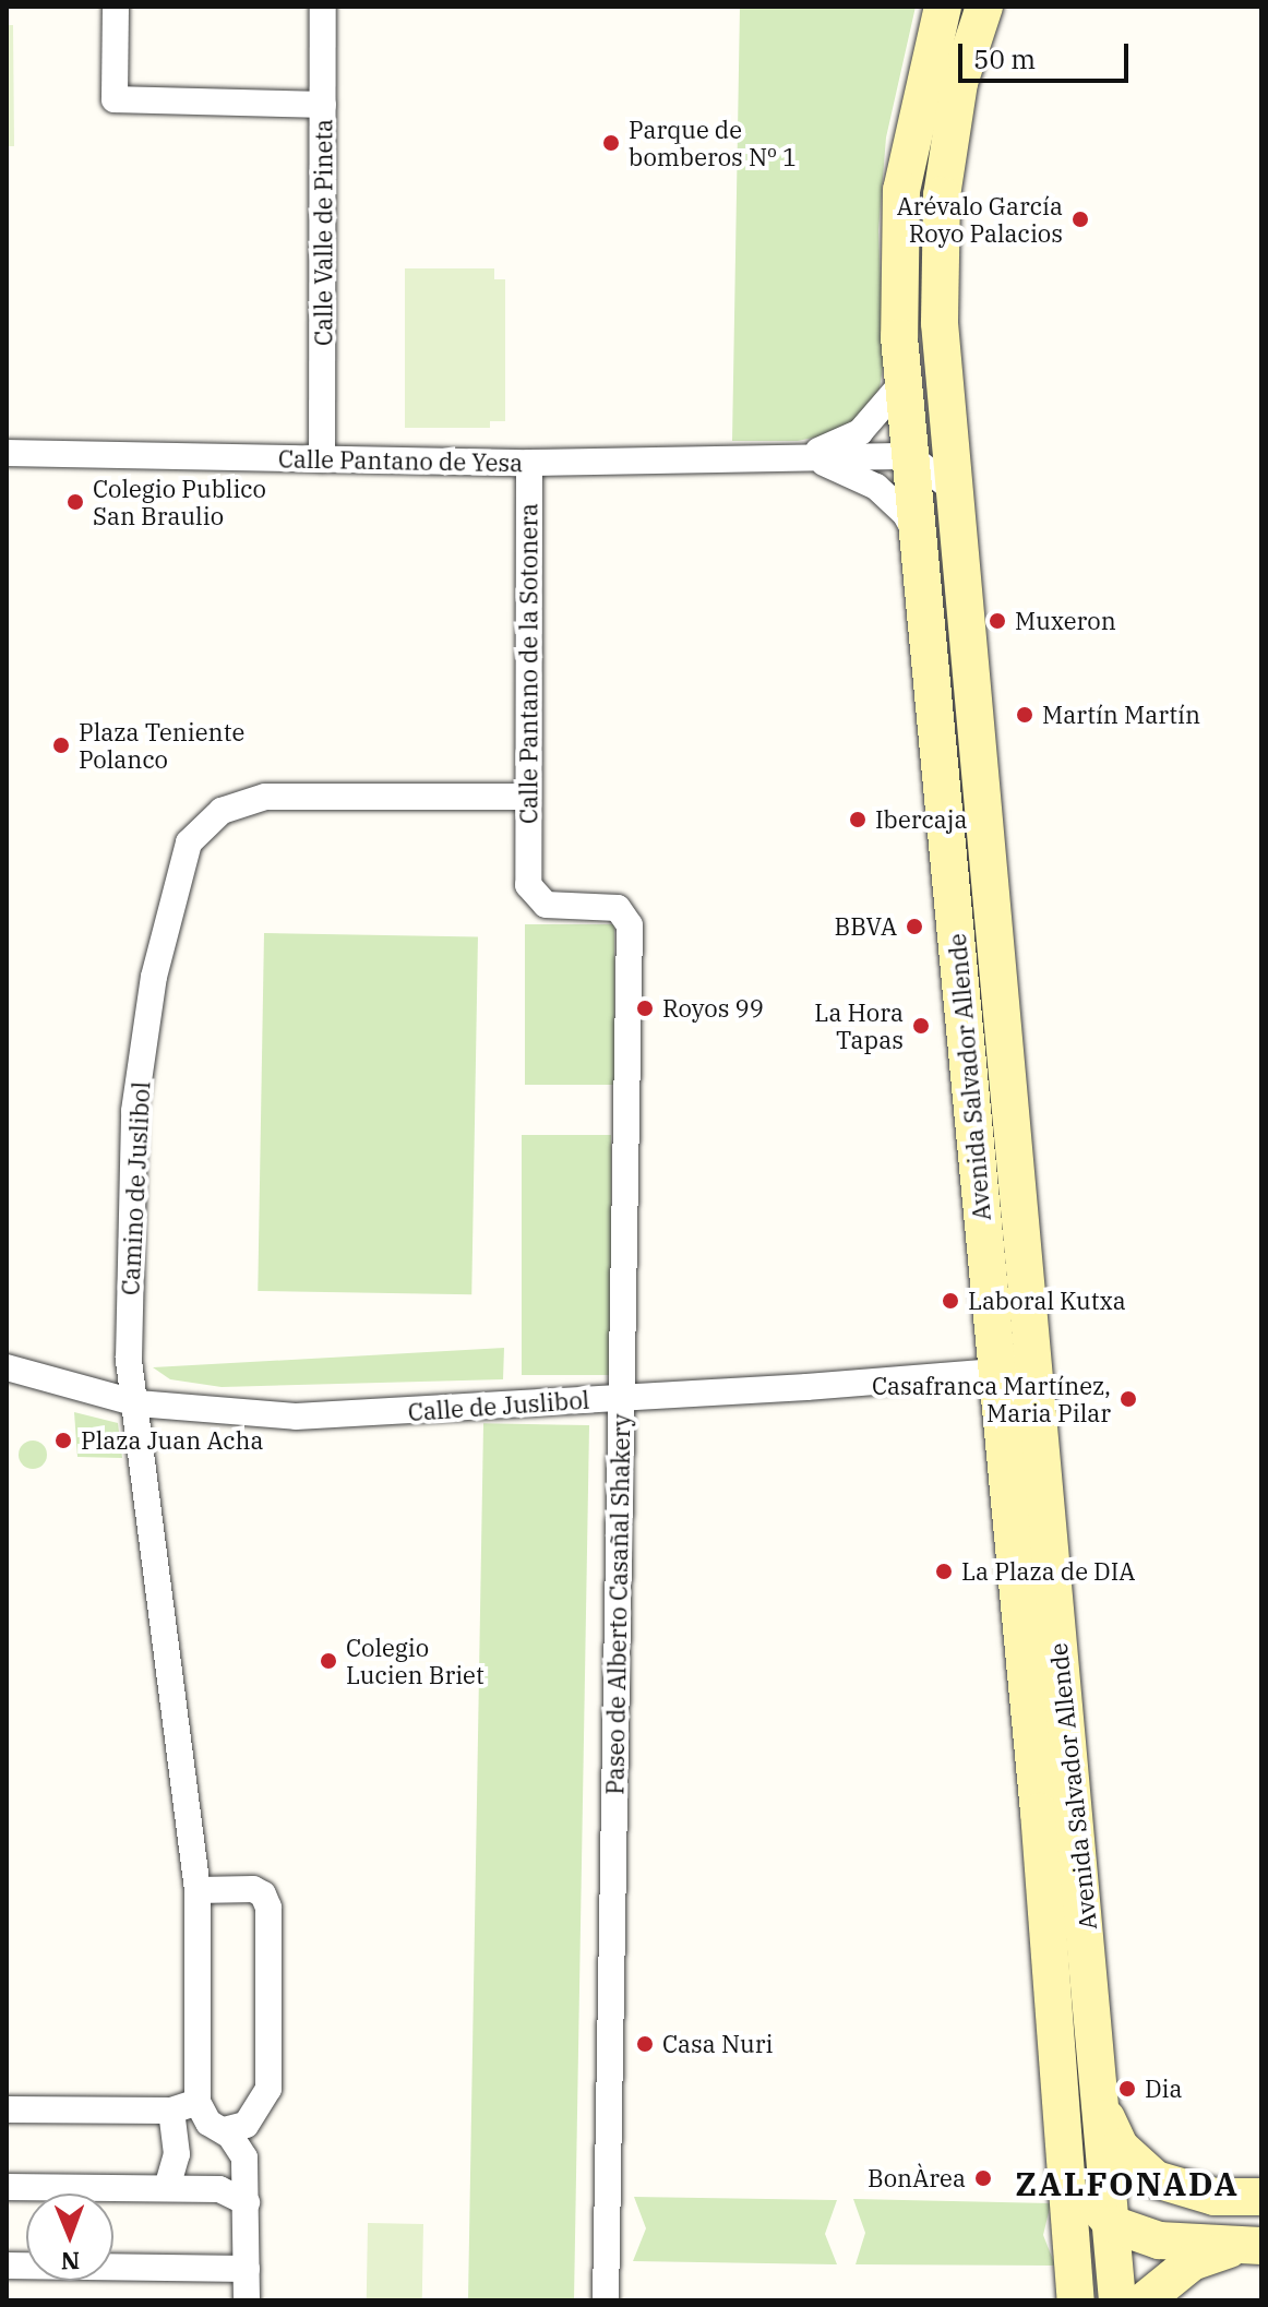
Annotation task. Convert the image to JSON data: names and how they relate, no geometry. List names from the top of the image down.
{
  "streets": {
    "main road": ["Avenida Salvador Allende"],
    "street": [
      "Calle Valle de Pineta",
      "Calle Pantano de Yesa",
      "Calle Pantano de la Sotonera",
      "Camino de Juslibol",
      "Calle de Juslibol",
      "Paseo de Alberto Casañal Shakery"
    ]
  },
  "crossings": [
    ["Calle Valle de Pineta", "Calle Pantano de Yesa"],
    ["Calle Pantano de Yesa", "Calle Pantano de la Sotonera"],
    ["Calle Pantano de Yesa", "Avenida Salvador Allende"],
    ["Calle Pantano de la Sotonera", "Camino de Juslibol"],
    ["Calle Pantano de la Sotonera", "Paseo de Alberto Casañal Shakery"],
    ["Avenida Salvador Allende", "Calle de Juslibol"],
    ["Camino de Juslibol", "Calle de Juslibol"],
    ["Calle de Juslibol", "Paseo de Alberto Casañal Shakery"]
  ],
  "districts": ["ZALFONADA"],
  "places": [
    "Parque de bomberos Nº 1",
    "Arévalo García Royo Palacios",
    "Colegio Publico San Braulio",
    "Muxeron",
    "Martín Martín",
    "Plaza Teniente Polanco",
    "Ibercaja",
    "BBVA",
    "Royos 99",
    "La Hora Tapas",
    "Laboral Kutxa",
    "Casafranca Martínez, Maria Pilar",
    "Plaza Juan Acha",
    "La Plaza de DIA",
    "Colegio Lucien Briet",
    "Casa Nuri",
    "Dia",
    "BonÀrea"
  ],
  "scale_bar": "50 m",
  "north": "bottom"
}
